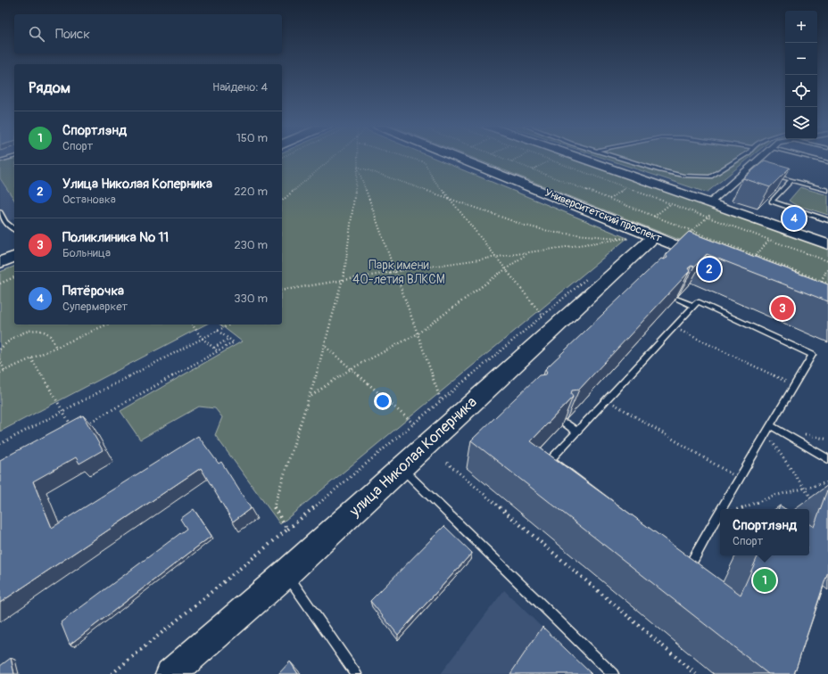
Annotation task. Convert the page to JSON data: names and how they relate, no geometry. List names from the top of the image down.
{
  "streets": {
    "main road": ["Университетский проспект", "улица Николая Коперника"]
  },
  "crossings": [
    ["Университетский проспект", "улица Николая Коперника"]
  ],
  "parks": ["Парк имени 40-летия ВЛКСМ"],
  "page": {
    "map_buttons": ["+", "−"],
    "search": "Поиск",
    "heading": ["Рядом", "Найдено: 4"],
    "list": [
      {
        "mark": "1",
        "name": "Спортлэнд",
        "note": "Спорт",
        "value": "150 m"
      },
      {
        "mark": "2",
        "name": "Улица Николая Коперника",
        "note": "Остановка",
        "value": "220 m"
      },
      {
        "mark": "3",
        "name": "Поликлиника № 11",
        "note": "Больница",
        "value": "230 m"
      },
      {
        "mark": "4",
        "name": "Пятёрочка",
        "note": "Супермаркет",
        "value": "330 m"
      }
    ],
    "pins": [
      "4",
      "2",
      "3",
      "1"
    ],
    "popup": ["Спортлэнд", "Спорт"]
  }
}
